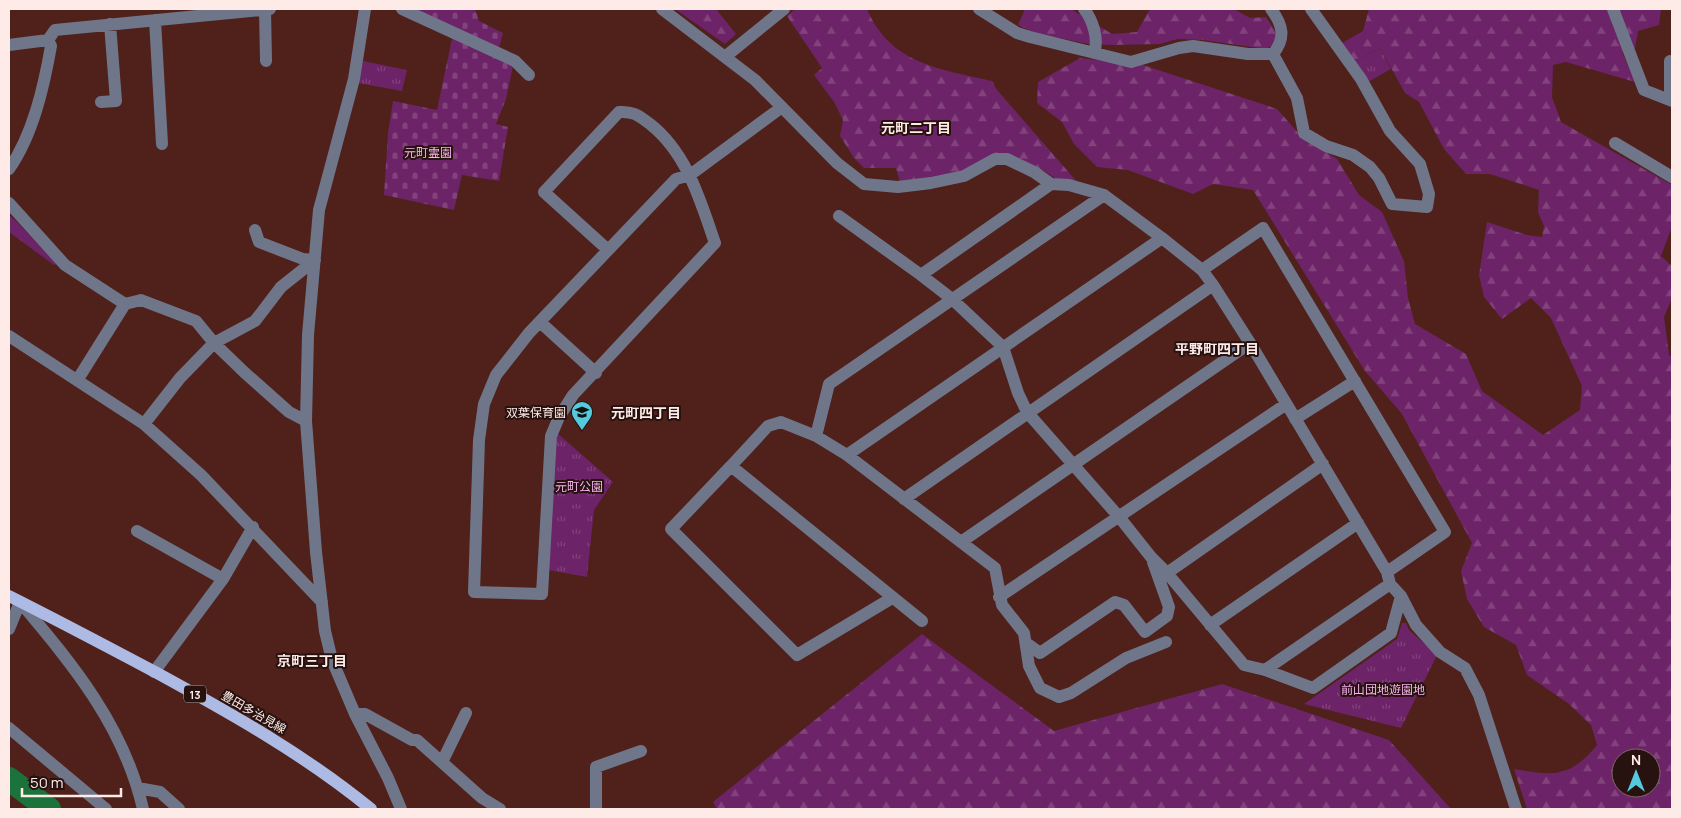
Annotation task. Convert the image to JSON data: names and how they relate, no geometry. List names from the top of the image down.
{
  "streets": {
    "main road": ["13", "豊田多治見線"]
  },
  "districts": [
    "元町二丁目",
    "平野町四丁目",
    "元町四丁目",
    "京町三丁目"
  ],
  "parks": ["元町霊園", "元町公園", "前山団地遊園地"],
  "places": {
    "school or university": ["双葉保育園"]
  },
  "scale_bar": "50 m",
  "north": "top"
}
